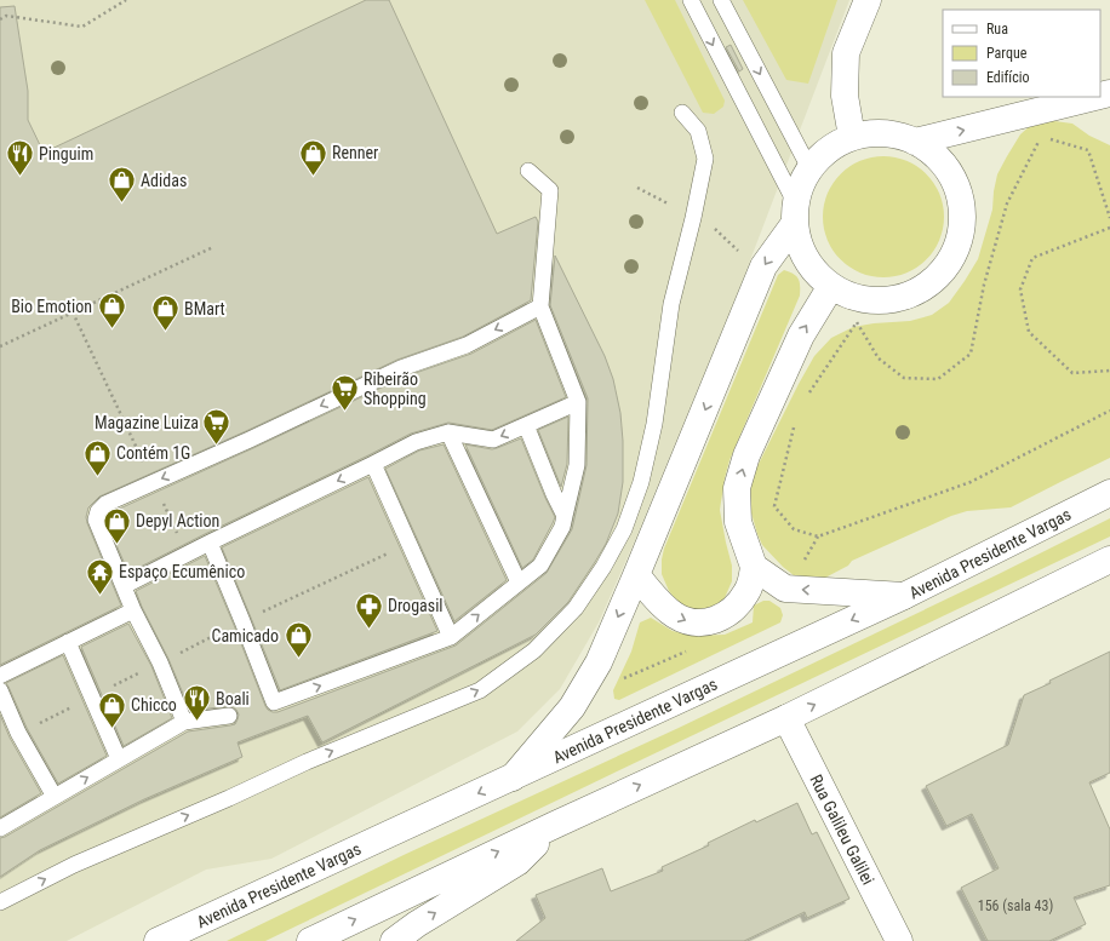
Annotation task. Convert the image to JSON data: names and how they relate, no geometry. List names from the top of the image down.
{
  "streets": {
    "street": ["Avenida Presidente Vargas", "Rua Galileu Galilei"]
  },
  "places": {
    "shop": [
      "Renner",
      "Adidas",
      "Bio Emotion",
      "BMart",
      "Contém 1G",
      "Depyl Action",
      "Camicado",
      "Chicco"
    ],
    "restaurant": ["Pinguim", "Boali"],
    "supermarket": ["Ribeirão Shopping", "Magazine Luiza"],
    "temple": ["Espaço Ecumênico"],
    "pharmacy": ["Drogasil"]
  },
  "house_numbers": ["156 (sala 43)"],
  "legend": ["Rua", "Parque", "Edifício"]
}
